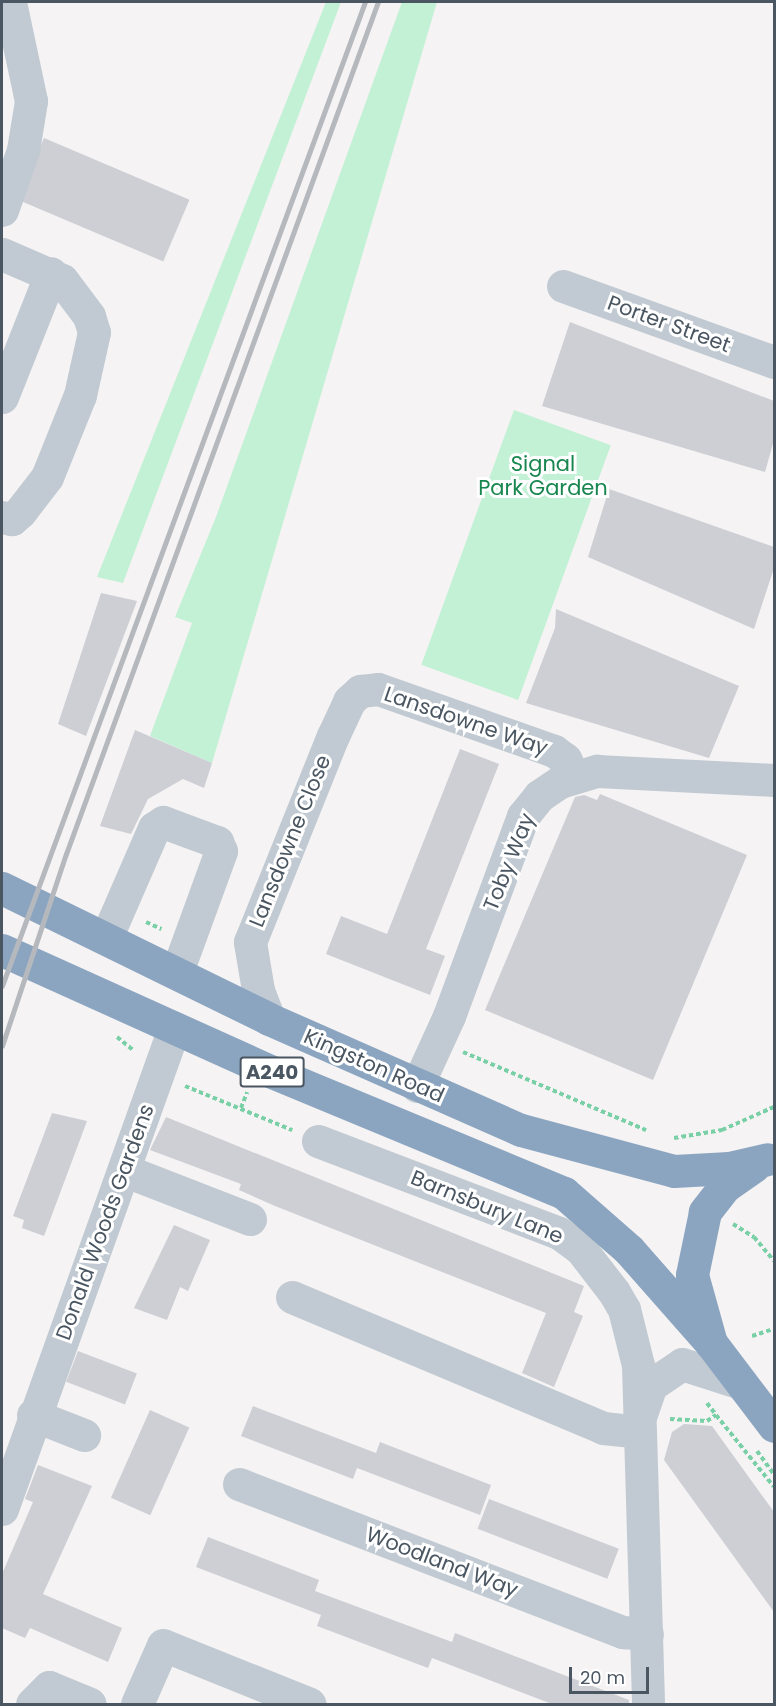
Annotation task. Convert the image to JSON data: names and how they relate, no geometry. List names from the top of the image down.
{
  "streets": {
    "highway": ["Kingston Road", "A240"],
    "street": [
      "Porter Street",
      "Lansdowne Way",
      "Lansdowne Close",
      "Toby Way",
      "Barnsbury Lane",
      "Donald Woods Gardens",
      "Woodland Way"
    ]
  },
  "crossings": [
    ["Lansdowne Way", "Lansdowne Close"],
    ["Lansdowne Way", "Toby Way"],
    ["Lansdowne Close", "Kingston Road"],
    ["Toby Way", "Kingston Road"],
    ["Kingston Road", "A240"],
    ["Kingston Road", "Donald Woods Gardens"],
    ["A240", "Barnsbury Lane"],
    ["Barnsbury Lane", "Woodland Way"]
  ],
  "parks": ["Signal Park Garden"],
  "scale_bar": "20 m"
}
